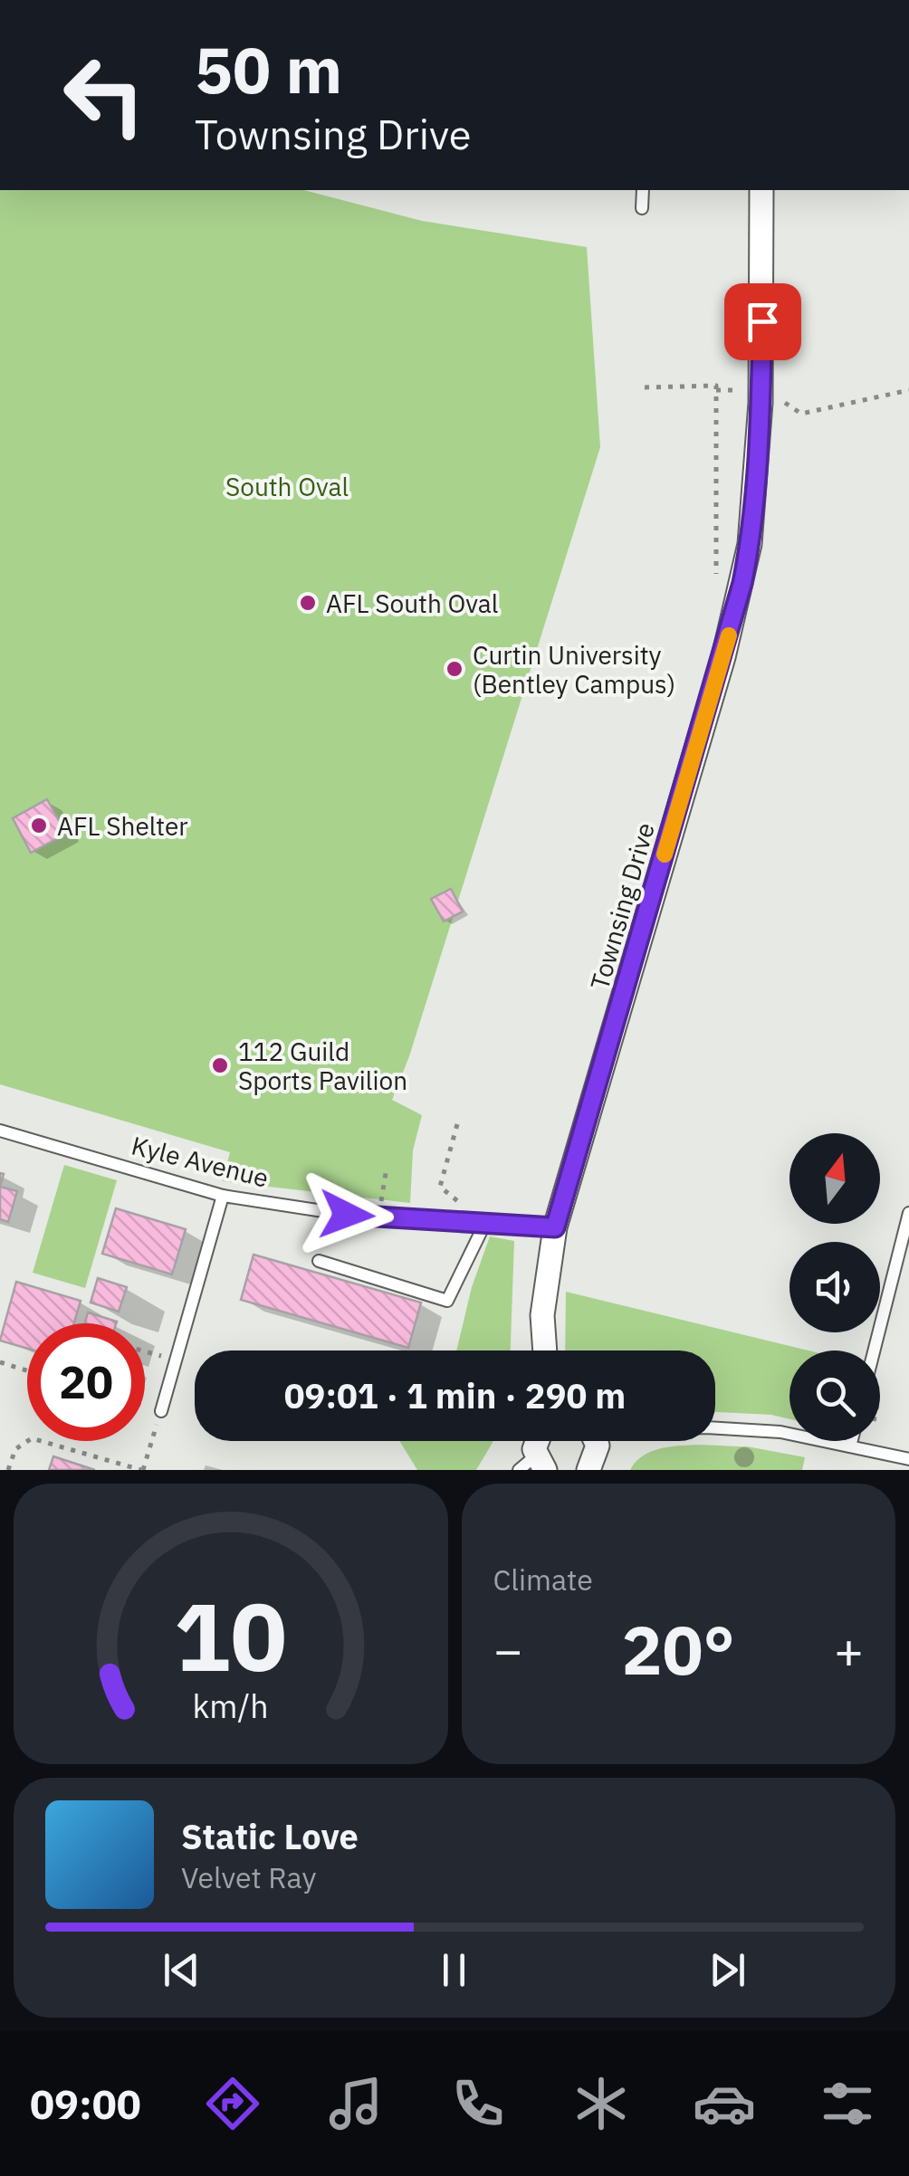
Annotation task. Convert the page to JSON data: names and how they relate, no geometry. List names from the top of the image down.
{
  "streets": {
    "street": ["Townsing Drive"],
    "lane": ["Kyle Avenue"]
  },
  "crossings": [
    ["Townsing Drive", "Kyle Avenue"]
  ],
  "parks": ["South Oval"],
  "places": [
    "AFL South Oval",
    "Curtin University (Bentley Campus)",
    "AFL Shelter",
    "112 Guild Sports Pavilion"
  ],
  "north": "top",
  "page": {
    "turn": ["50 m", "Townsing Drive"],
    "limit": "20",
    "trip": "09:01 · 1 min · 290 m",
    "tile": "Climate",
    "heat": ["−", "20°", "+"],
    "song": ["Static Love", "Velvet Ray"],
    "tabs": "09:00",
    "gauge": ["10", "km/h"]
  }
}
